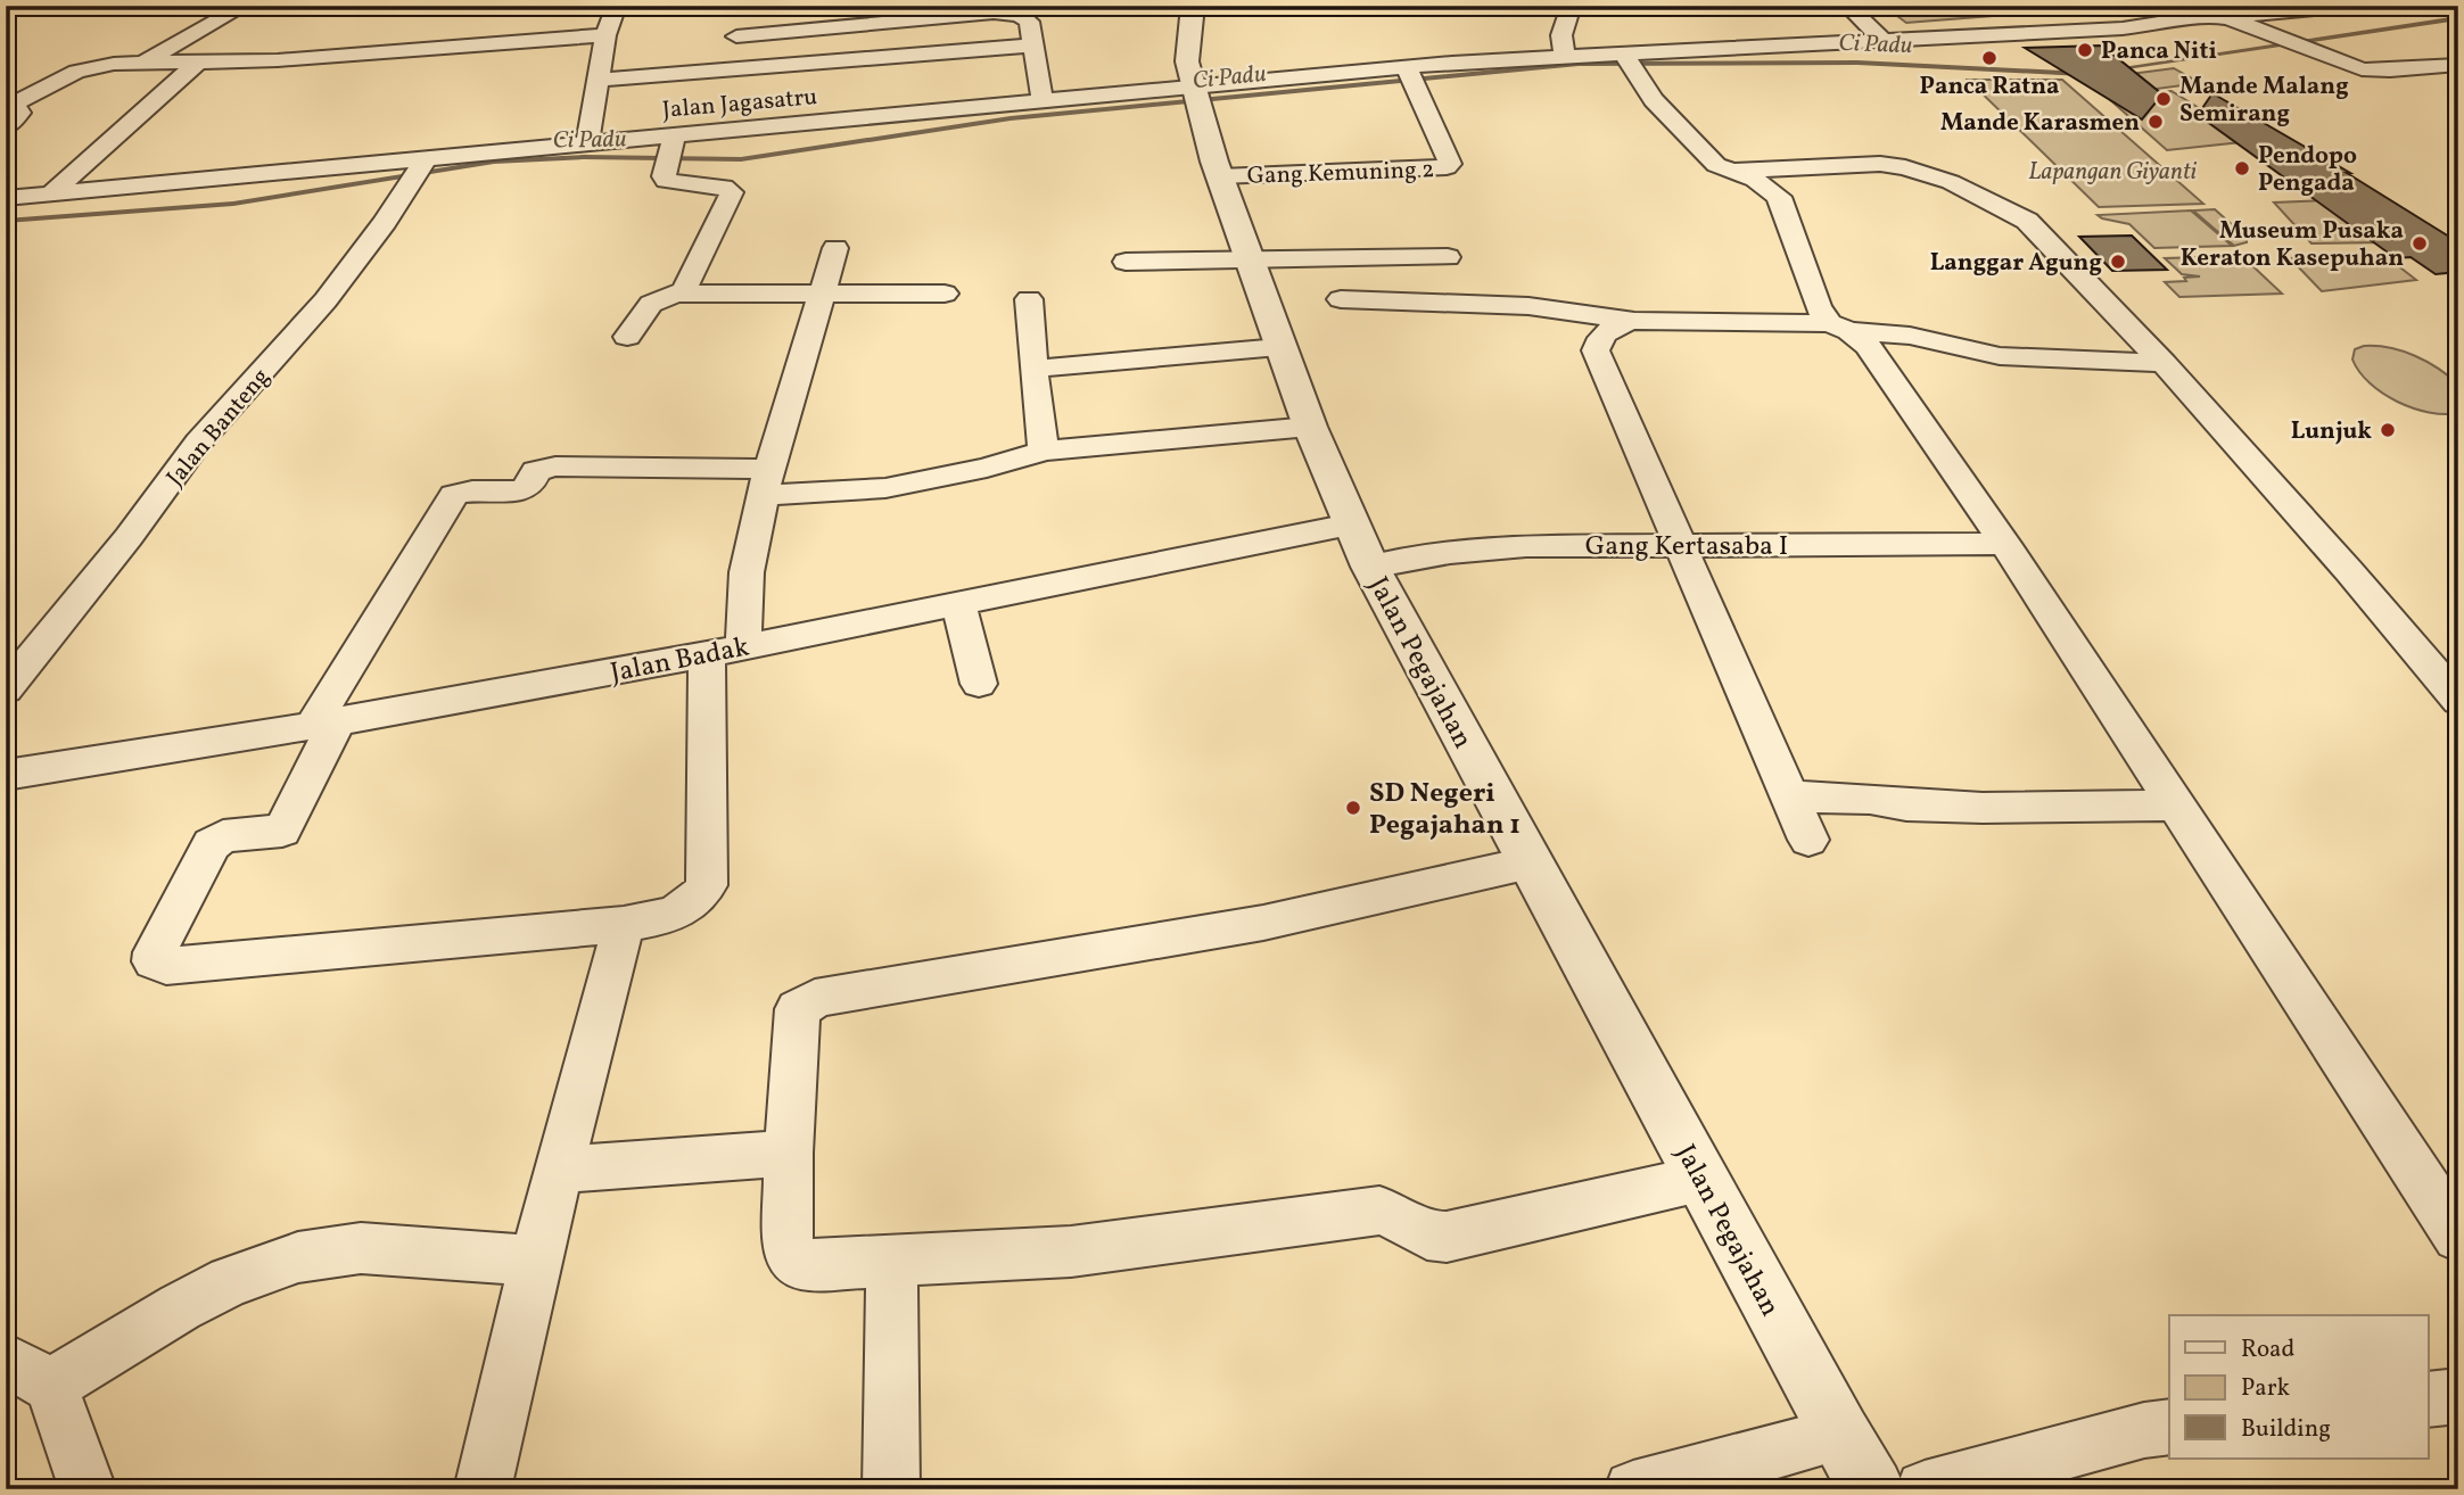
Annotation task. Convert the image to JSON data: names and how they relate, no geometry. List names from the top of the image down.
{
  "streets": {
    "street": [
      "Jalan Jagasatru",
      "Gang Kemuning 2",
      "Jalan Banteng",
      "Gang Kertasaba I",
      "Jalan Badak",
      "Jalan Pegajahan"
    ]
  },
  "crossings": [
    ["Jalan Jagasatru", "Gang Kemuning 2"],
    ["Jalan Jagasatru", "Jalan Banteng"],
    ["Jalan Jagasatru", "Jalan Pegajahan"],
    ["Gang Kemuning 2", "Jalan Pegajahan"],
    ["Gang Kertasaba I", "Jalan Pegajahan"],
    ["Jalan Badak", "Jalan Pegajahan"]
  ],
  "water": ["Ci Padu"],
  "parks": ["Lapangan Giyanti"],
  "places": [
    "Panca Niti",
    "Panca Ratna",
    "Mande Malang Semirang",
    "Mande Karasmen",
    "Pendopo Pengada",
    "Museum Pusaka Keraton Kasepuhan",
    "Langgar Agung",
    "Lunjuk",
    "SD Negeri Pegajahan 1"
  ],
  "legend": ["Road", "Park", "Building"]
}
